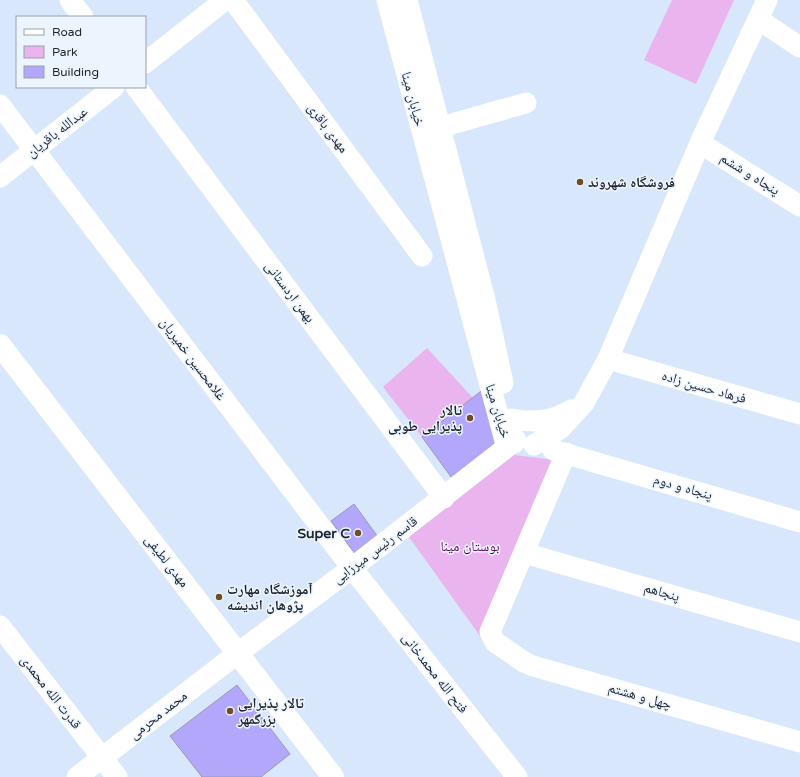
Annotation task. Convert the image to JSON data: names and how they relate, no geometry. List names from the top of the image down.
{
  "streets": {
    "main road": ["مهدی لطیفی"],
    "street": [
      "خیابان مینا",
      "مهدی باقری",
      "عبدالله باقریان",
      "پنجاه و ششم",
      "بهمن اردستانی",
      "غلامحسین خمیریان",
      "فرهاد حسین زاده",
      "پنجاه و دوم",
      "قاسم رئیس میرزایی",
      "پنجاهم",
      "فتح الله محمدخانی",
      "قدرت الله محمدی",
      "چهل و هشتم",
      "محمد محرمی"
    ]
  },
  "crossings": [
    ["خیابان مینا", "پنجاه و دوم"],
    ["خیابان مینا", "قاسم رئیس میرزایی"],
    ["عبدالله باقریان", "غلامحسین خمیریان"],
    ["پنجاه و ششم", "قاسم رئیس میرزایی"],
    ["بهمن اردستانی", "قاسم رئیس میرزایی"],
    ["غلامحسین خمیریان", "قاسم رئیس میرزایی"],
    ["غلامحسین خمیریان", "فتح الله محمدخانی"],
    ["فرهاد حسین زاده", "قاسم رئیس میرزایی"],
    ["پنجاه و دوم", "قاسم رئیس میرزایی"],
    ["قاسم رئیس میرزایی", "مهدی لطیفی"],
    ["قاسم رئیس میرزایی", "فتح الله محمدخانی"],
    ["قاسم رئیس میرزایی", "محمد محرمی"],
    ["مهدی لطیفی", "محمد محرمی"],
    ["پنجاهم", "چهل و هشتم"],
    ["قدرت الله محمدی", "محمد محرمی"]
  ],
  "parks": ["بوستان مینا"],
  "places": [
    "فروشگاه شهروند",
    "تالار پذیرایی طوبی",
    "Super C",
    "آموزشگاه مهارت پژوهان اندیشه",
    "تالار پذیرایی بزرگمهر"
  ],
  "legend": ["Road", "Park", "Building"]
}
